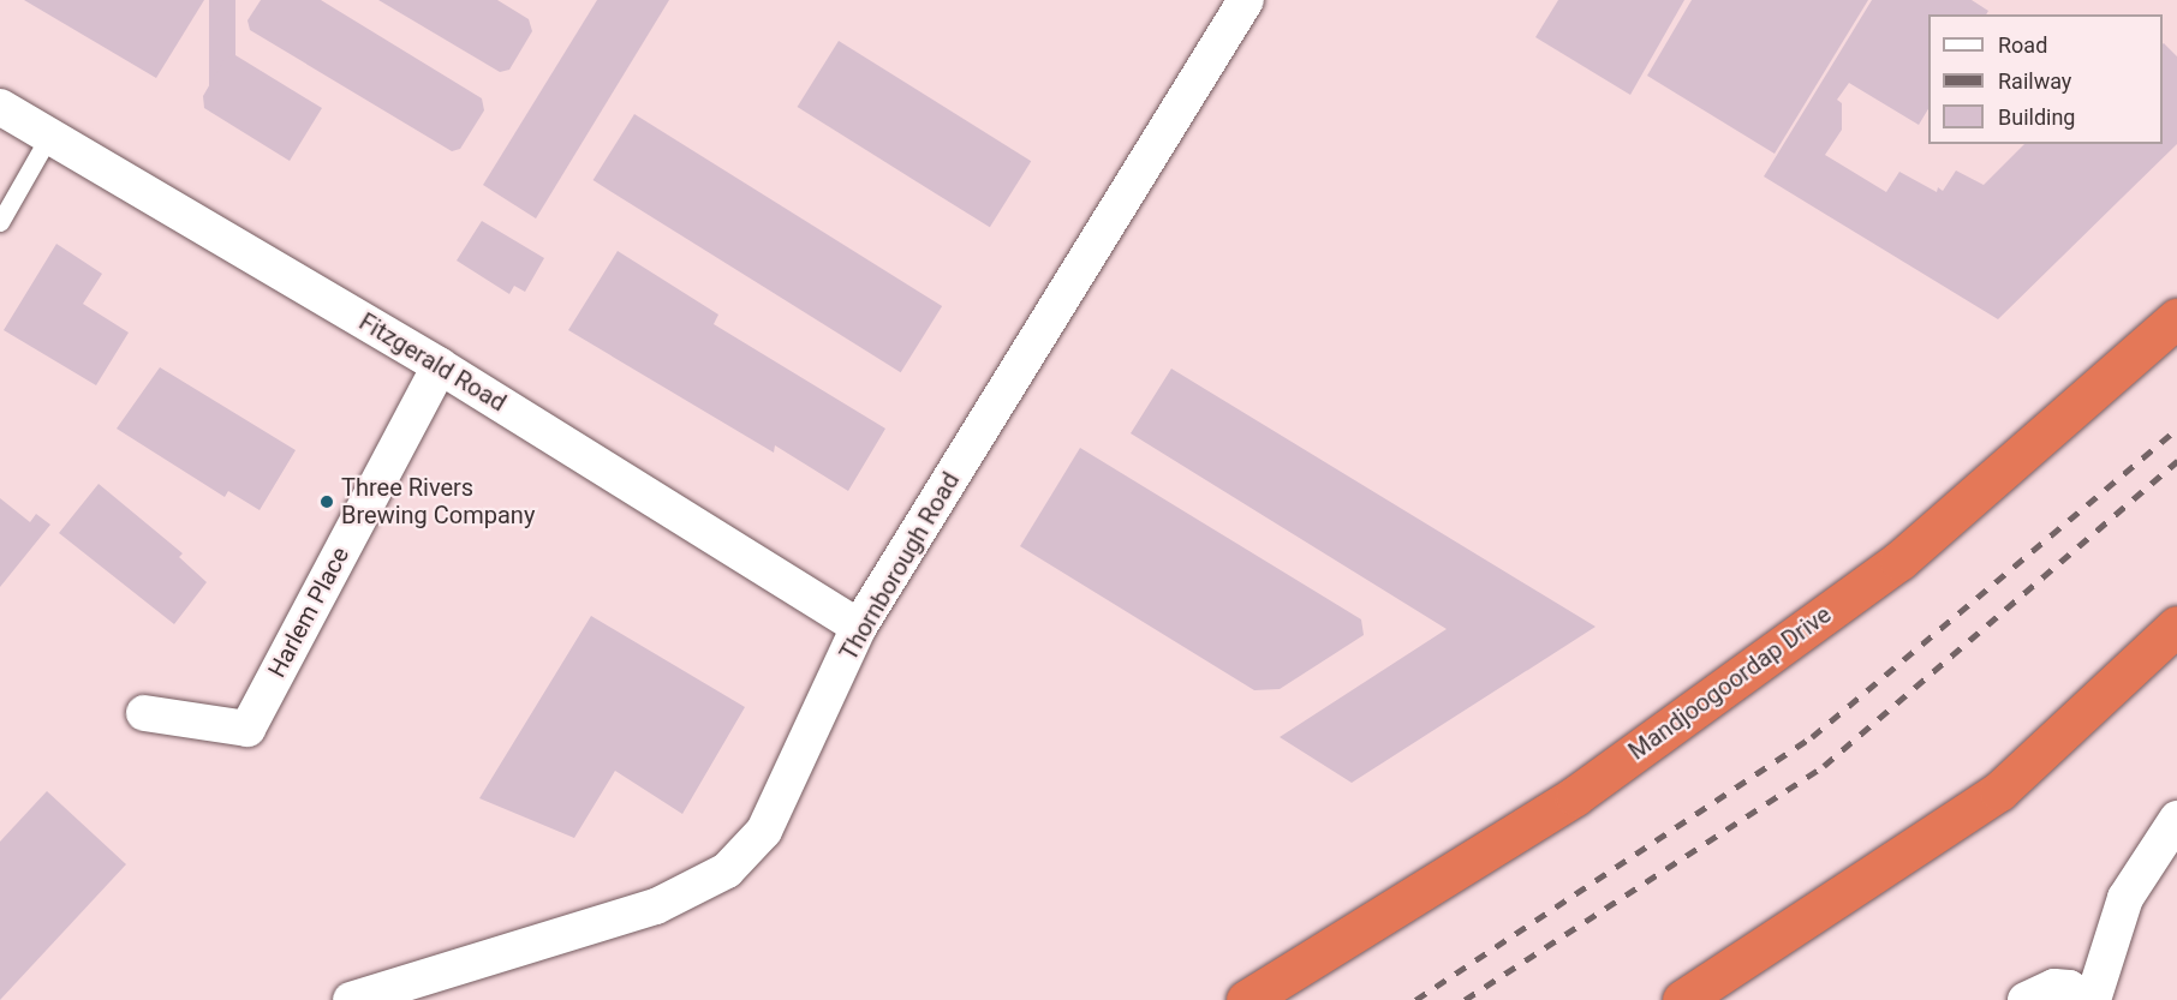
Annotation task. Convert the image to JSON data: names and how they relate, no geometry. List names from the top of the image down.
{
  "streets": {
    "highway": ["Mandjoogoordap Drive"],
    "street": ["Fitzgerald Road", "Thornborough Road", "Harlem Place"]
  },
  "crossings": [
    ["Fitzgerald Road", "Thornborough Road"],
    ["Fitzgerald Road", "Harlem Place"]
  ],
  "places": ["Three Rivers Brewing Company"],
  "legend": ["Road", "Railway", "Building"]
}
